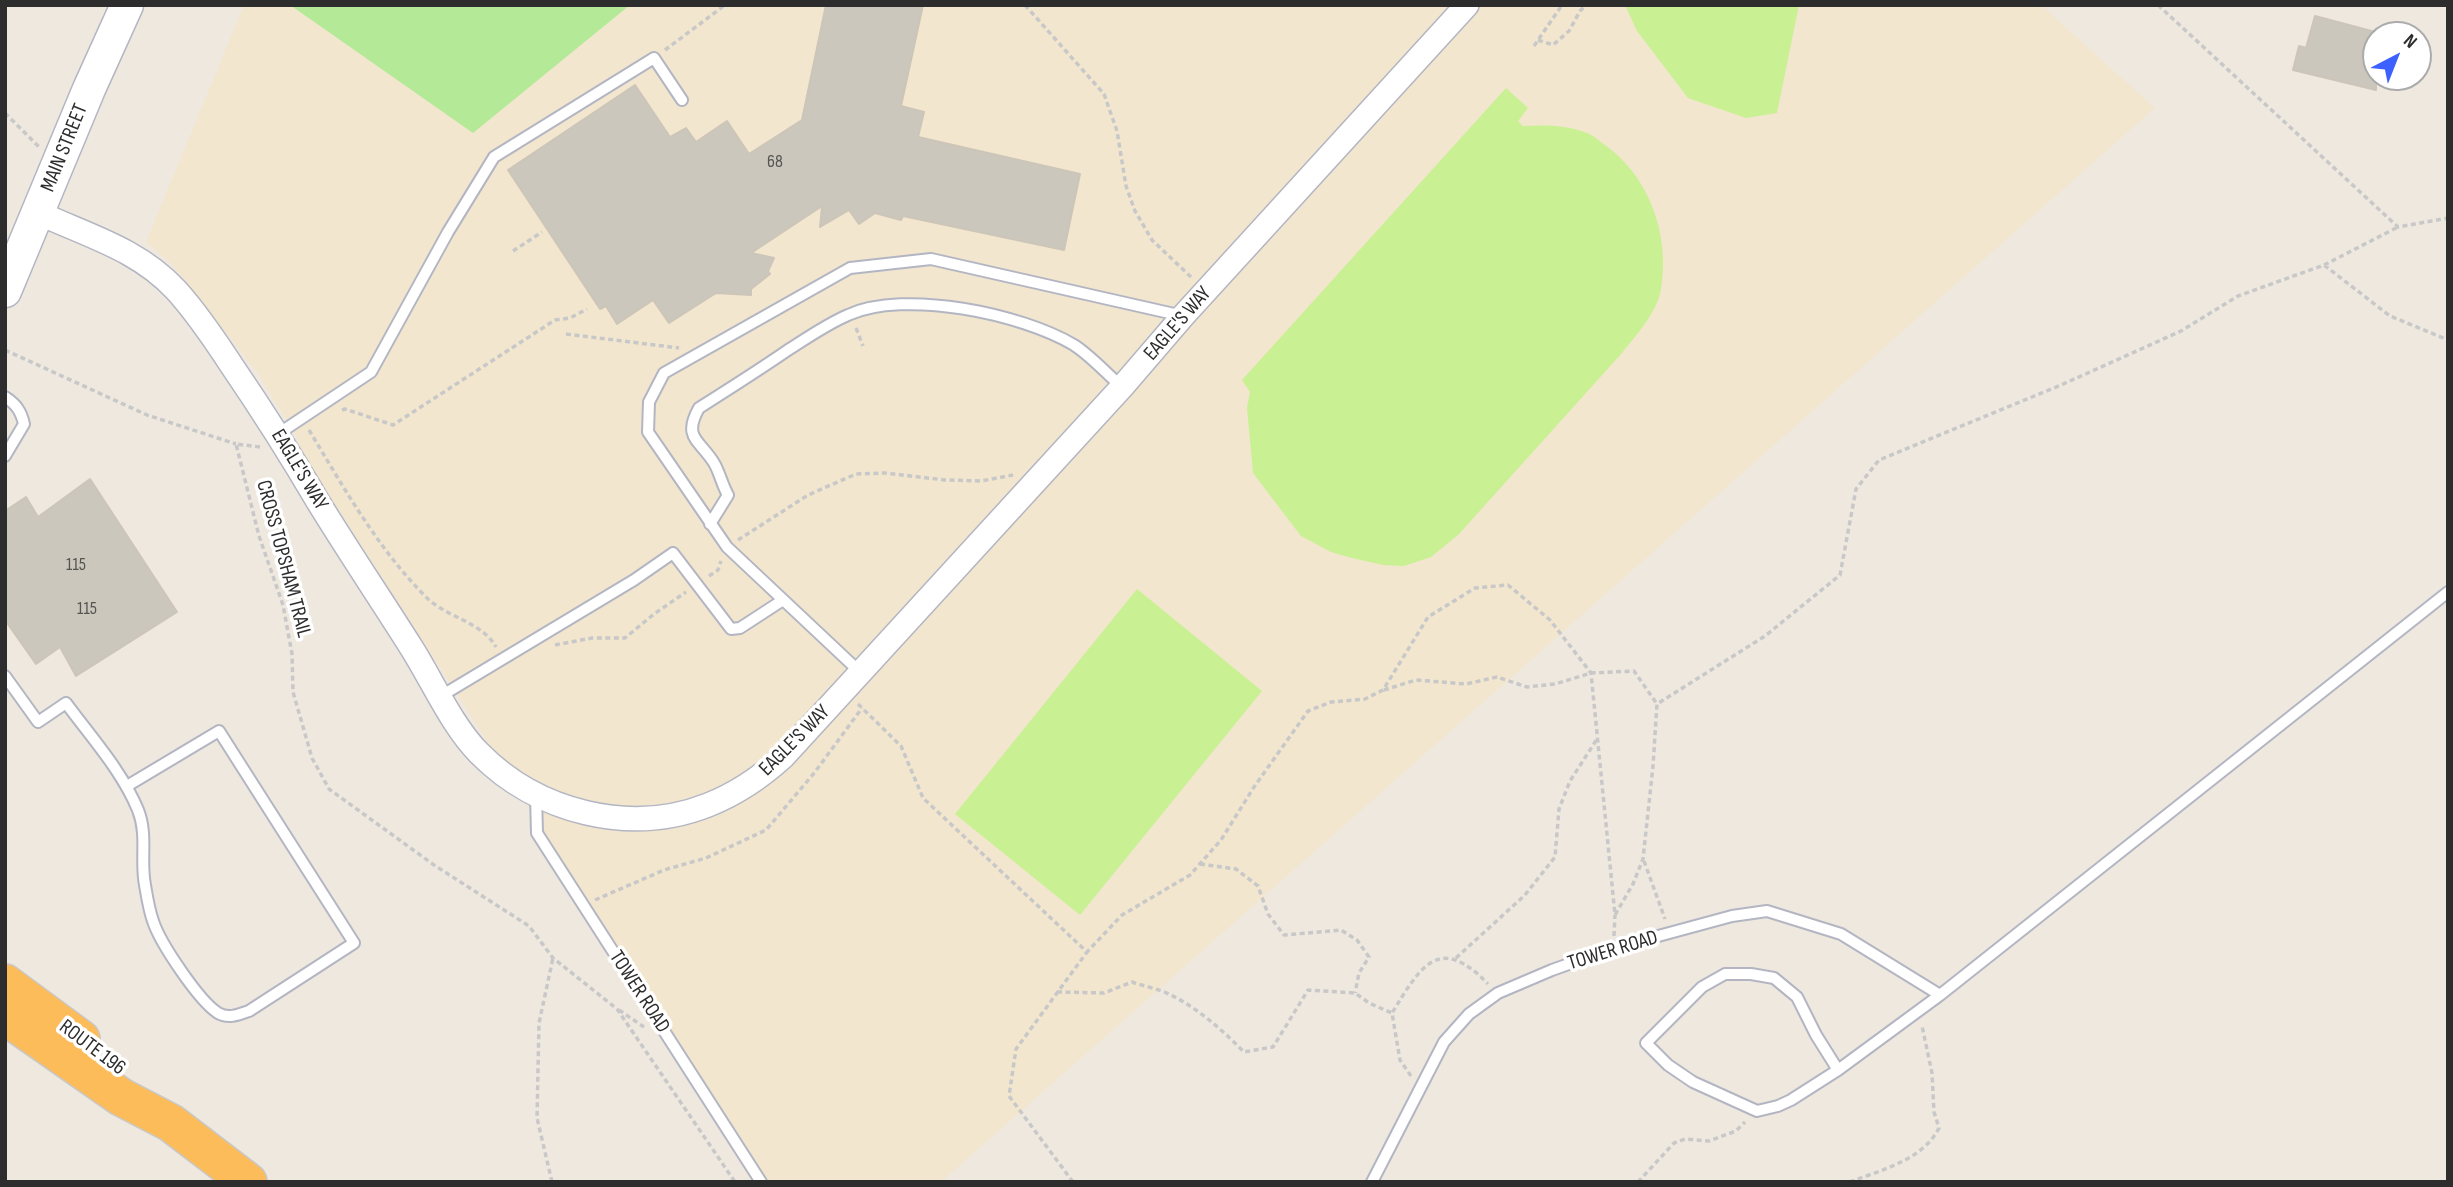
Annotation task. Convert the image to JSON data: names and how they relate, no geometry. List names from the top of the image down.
{
  "streets": {
    "highway": ["ROUTE 196"],
    "main road": ["MAIN STREET"],
    "street": ["EAGLE'S WAY"],
    "lane": ["TOWER ROAD"],
    "path": ["CROSS TOPSHAM TRAIL"]
  },
  "crossings": [
    ["MAIN STREET", "EAGLE'S WAY"],
    ["EAGLE'S WAY", "CROSS TOPSHAM TRAIL"],
    ["EAGLE'S WAY", "TOWER ROAD"]
  ],
  "house_numbers": ["68", "115", "115"],
  "north": "top right"
}
